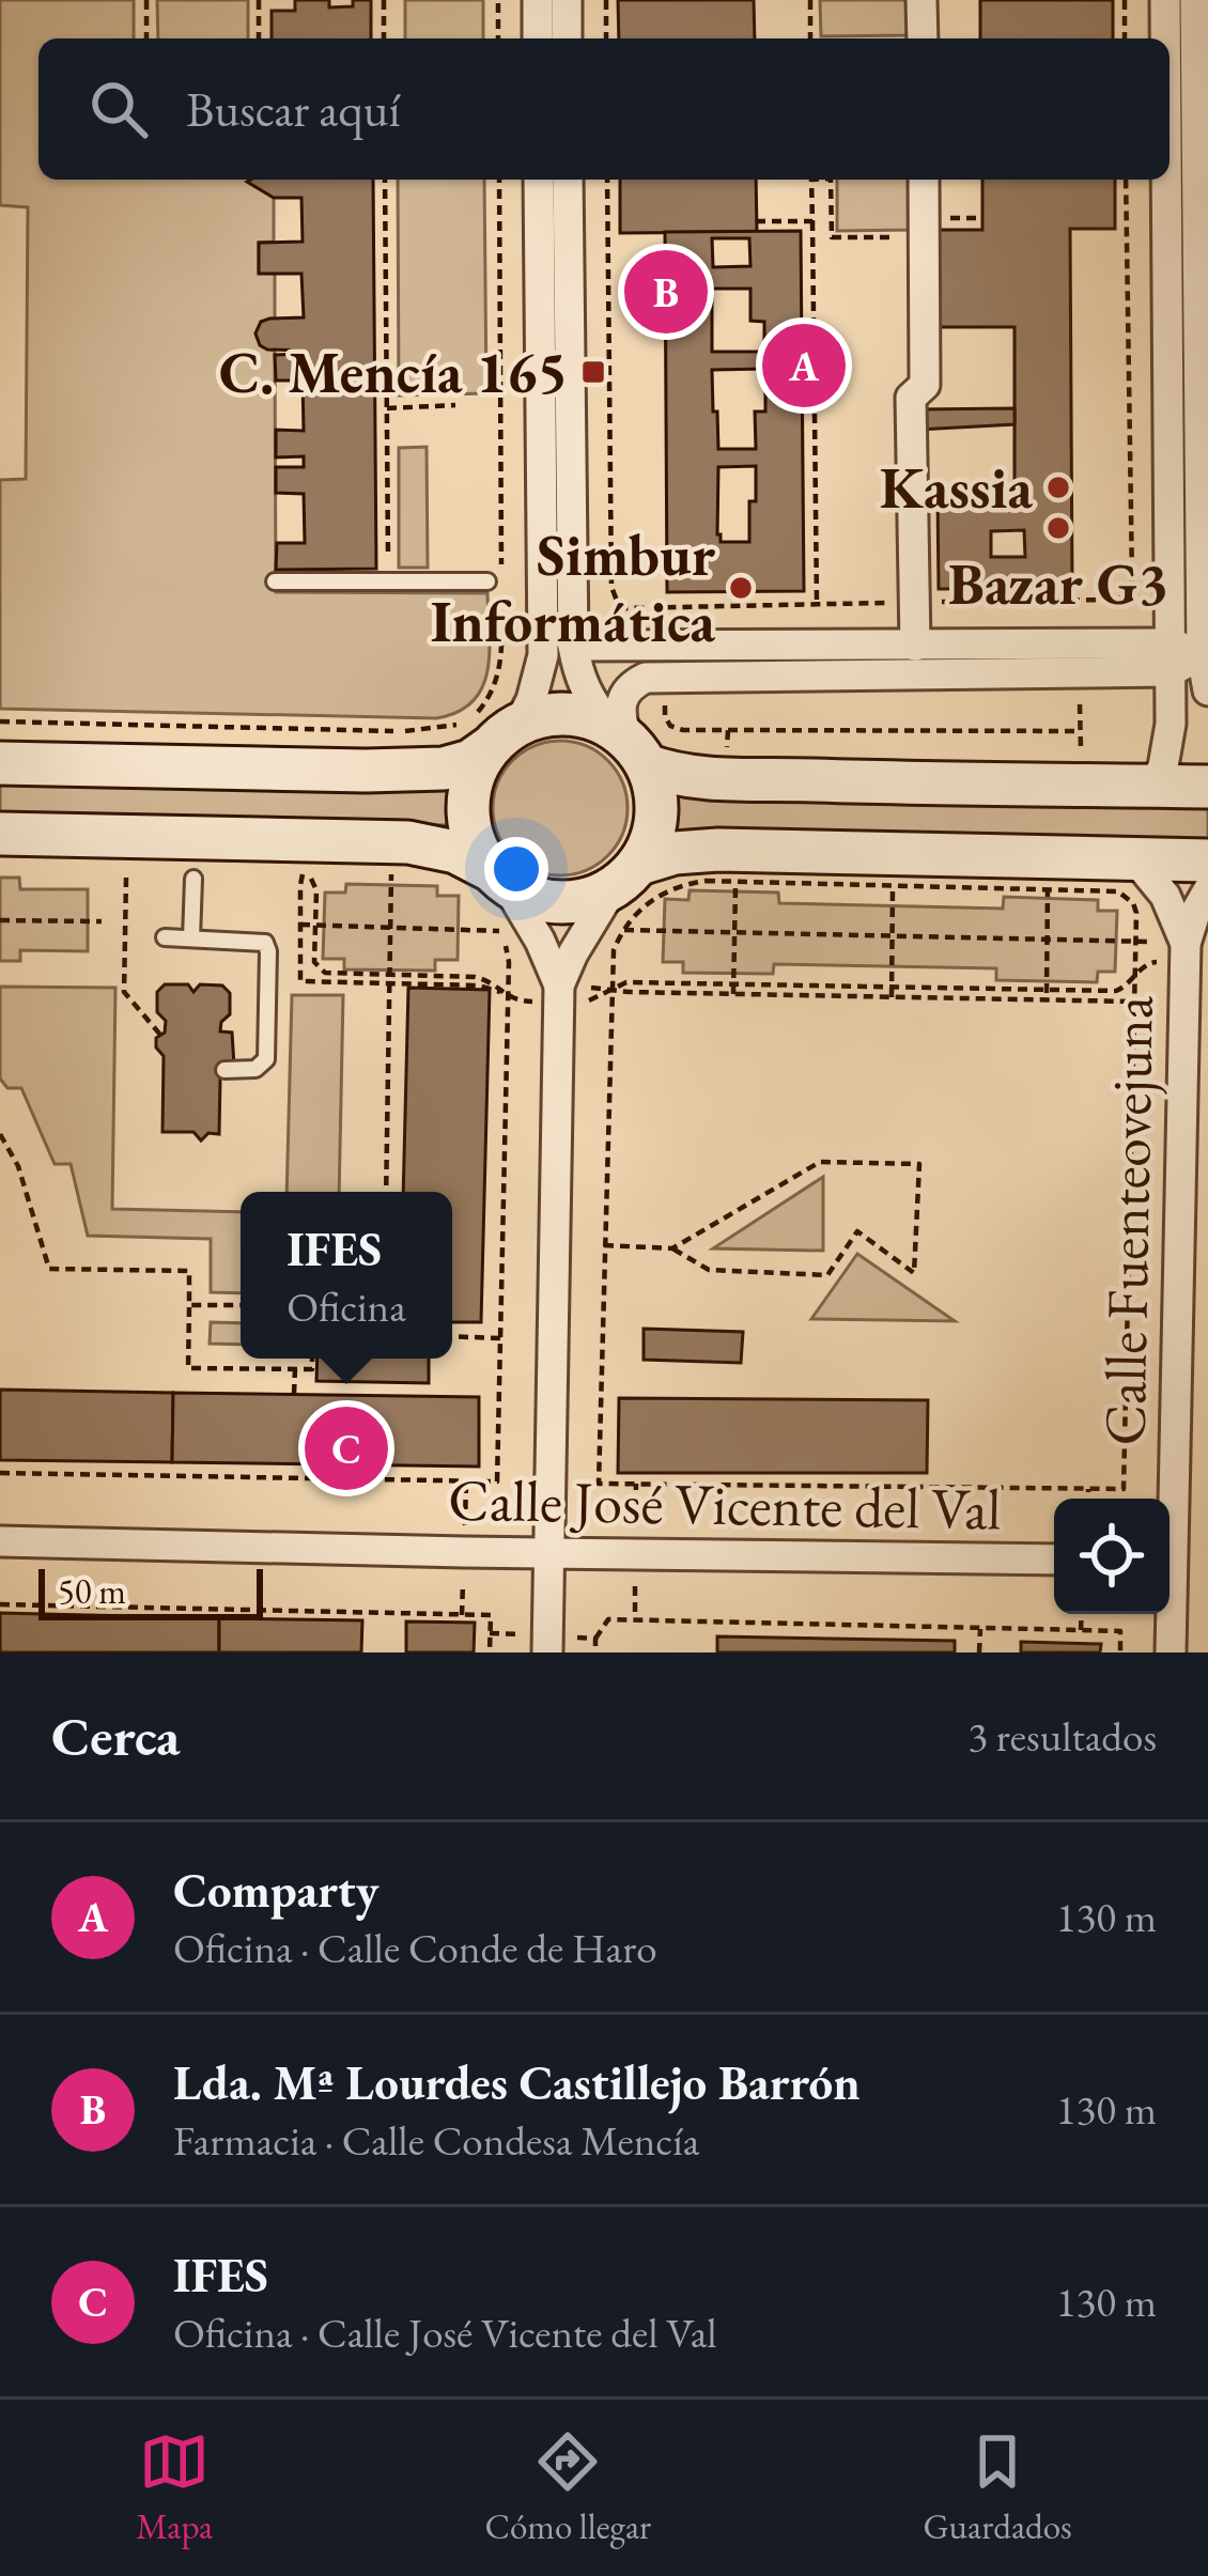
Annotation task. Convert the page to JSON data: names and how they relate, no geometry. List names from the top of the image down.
{
  "streets": {
    "street": ["Calle Fuenteovejuna", "Calle José Vicente del Val"]
  },
  "places": {
    "transit": ["C. Mencía 165"],
    "other": ["Kassia", "Bazar G3", "Simbur Informática"]
  },
  "scale_bar": "50 m",
  "page": {
    "search": "Buscar aquí",
    "pins": ["B", "A", "C"],
    "popup": ["IFES", "Oficina"],
    "scale": "50 m",
    "heading": ["Cerca", "3 resultados"],
    "list": [
      {
        "mark": "A",
        "name": "Comparty",
        "note": "Oficina · Calle Conde de Haro",
        "value": "130 m"
      },
      {
        "mark": "B",
        "name": "Lda. Mª Lourdes Castillejo Barrón",
        "note": "Farmacia · Calle Condesa Mencía",
        "value": "130 m"
      },
      {
        "mark": "C",
        "name": "IFES",
        "note": "Oficina · Calle José Vicente del Val",
        "value": "130 m"
      }
    ],
    "nav": ["Mapa", "Cómo llegar", "Guardados"]
  }
}
